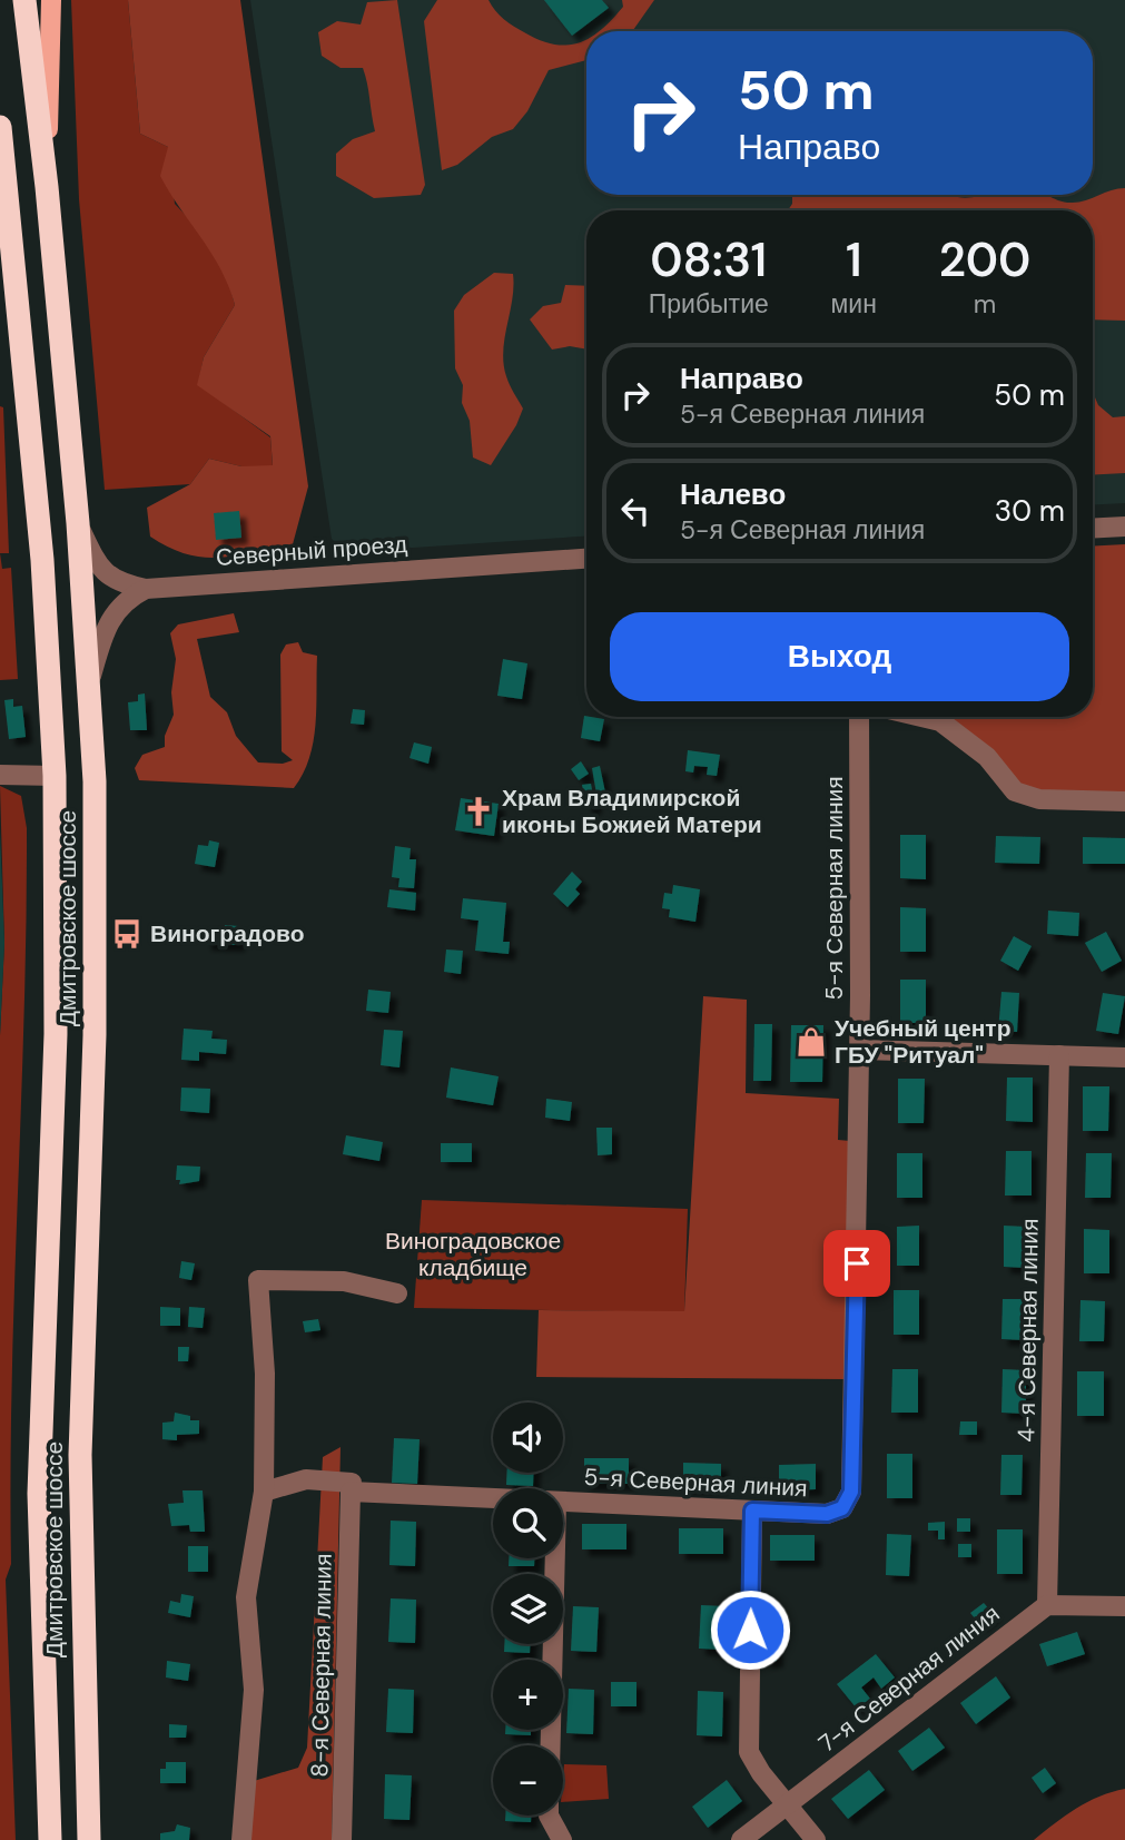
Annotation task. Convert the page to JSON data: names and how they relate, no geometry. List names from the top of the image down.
{
  "streets": {
    "highway": ["Дмитровское шоссе"],
    "street": [
      "Северный проезд",
      "5-я Северная линия",
      "4-я Северная линия",
      "8-я Северная линия",
      "7-я Северная линия"
    ]
  },
  "crossings": [
    ["5-я Северная линия", "8-я Северная линия"],
    ["4-я Северная линия", "7-я Северная линия"]
  ],
  "parks": ["Виноградовское кладбище"],
  "places": {
    "church": ["Храм Владимирской иконы Божией Матери"],
    "bus stop": ["Виноградово"],
    "shop": ["Учебный центр ГБУ \"Ритуал\""]
  },
  "page": {
    "turn": ["50 m", "Направо"],
    "eta": [
      "08:31",
      "Прибытие",
      "1",
      "мин",
      "200",
      "m"
    ],
    "list": [
      {
        "name": "Направо",
        "note": "5-я Северная линия",
        "value": "50 m"
      },
      {
        "name": "Налево",
        "note": "5-я Северная линия",
        "value": "30 m"
      }
    ],
    "buttons": "Выход",
    "map_buttons": ["+", "−"]
  }
}
